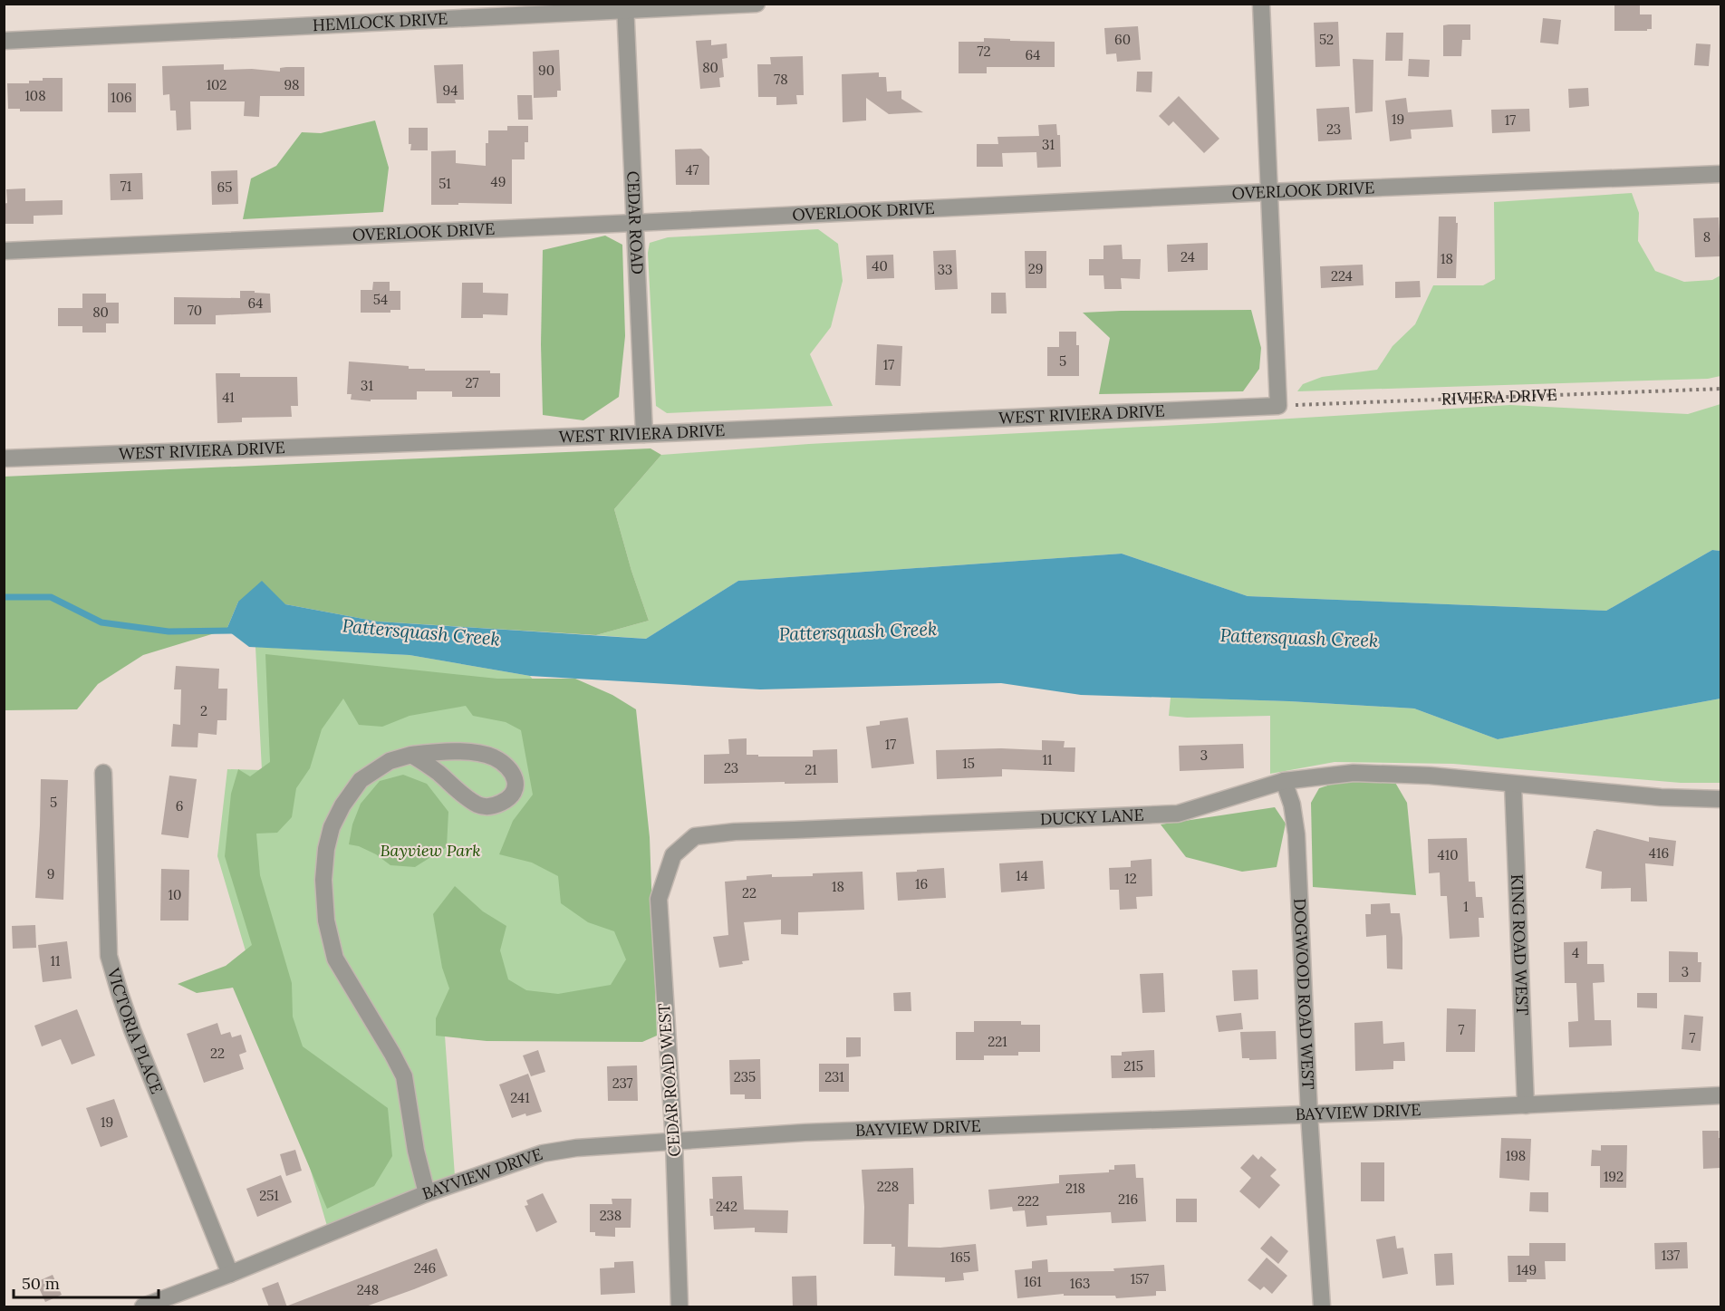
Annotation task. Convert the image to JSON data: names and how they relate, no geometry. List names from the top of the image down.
{
  "streets": {
    "street": [
      "HEMLOCK DRIVE",
      "OVERLOOK DRIVE",
      "CEDAR ROAD",
      "WEST RIVIERA DRIVE",
      "DUCKY LANE",
      "KING ROAD WEST",
      "DOGWOOD ROAD WEST",
      "VICTORIA PLACE",
      "CEDAR ROAD WEST",
      "BAYVIEW DRIVE"
    ],
    "path": ["RIVIERA DRIVE"]
  },
  "crossings": [
    ["HEMLOCK DRIVE", "CEDAR ROAD"],
    ["OVERLOOK DRIVE", "CEDAR ROAD"],
    ["CEDAR ROAD", "WEST RIVIERA DRIVE"],
    ["RIVIERA DRIVE", "WEST RIVIERA DRIVE"],
    ["DUCKY LANE", "KING ROAD WEST"],
    ["DUCKY LANE", "DOGWOOD ROAD WEST"],
    ["DUCKY LANE", "CEDAR ROAD WEST"],
    ["KING ROAD WEST", "BAYVIEW DRIVE"],
    ["DOGWOOD ROAD WEST", "BAYVIEW DRIVE"],
    ["VICTORIA PLACE", "BAYVIEW DRIVE"],
    ["CEDAR ROAD WEST", "BAYVIEW DRIVE"]
  ],
  "water": ["Pattersquash Creek"],
  "parks": ["Bayview Park"],
  "house_numbers": [
    "60",
    "52",
    "72",
    "64",
    "80",
    "90",
    "78",
    "102",
    "98",
    "94",
    "108",
    "106",
    "19",
    "17",
    "23",
    "31",
    "47",
    "49",
    "51",
    "71",
    "65",
    "8",
    "24",
    "18",
    "40",
    "29",
    "33",
    "224",
    "54",
    "64",
    "70",
    "80",
    "5",
    "17",
    "27",
    "31",
    "41",
    "2",
    "17",
    "3",
    "11",
    "15",
    "23",
    "21",
    "5",
    "6",
    "416",
    "410",
    "9",
    "14",
    "12",
    "16",
    "18",
    "22",
    "10",
    "1",
    "4",
    "11",
    "3",
    "7",
    "7",
    "221",
    "22",
    "215",
    "235",
    "231",
    "237",
    "241",
    "19",
    "198",
    "192",
    "228",
    "218",
    "251",
    "216",
    "222",
    "242",
    "238",
    "137",
    "165",
    "246",
    "149",
    "157",
    "161",
    "163",
    "248"
  ],
  "scale_bar": "50 m"
}
